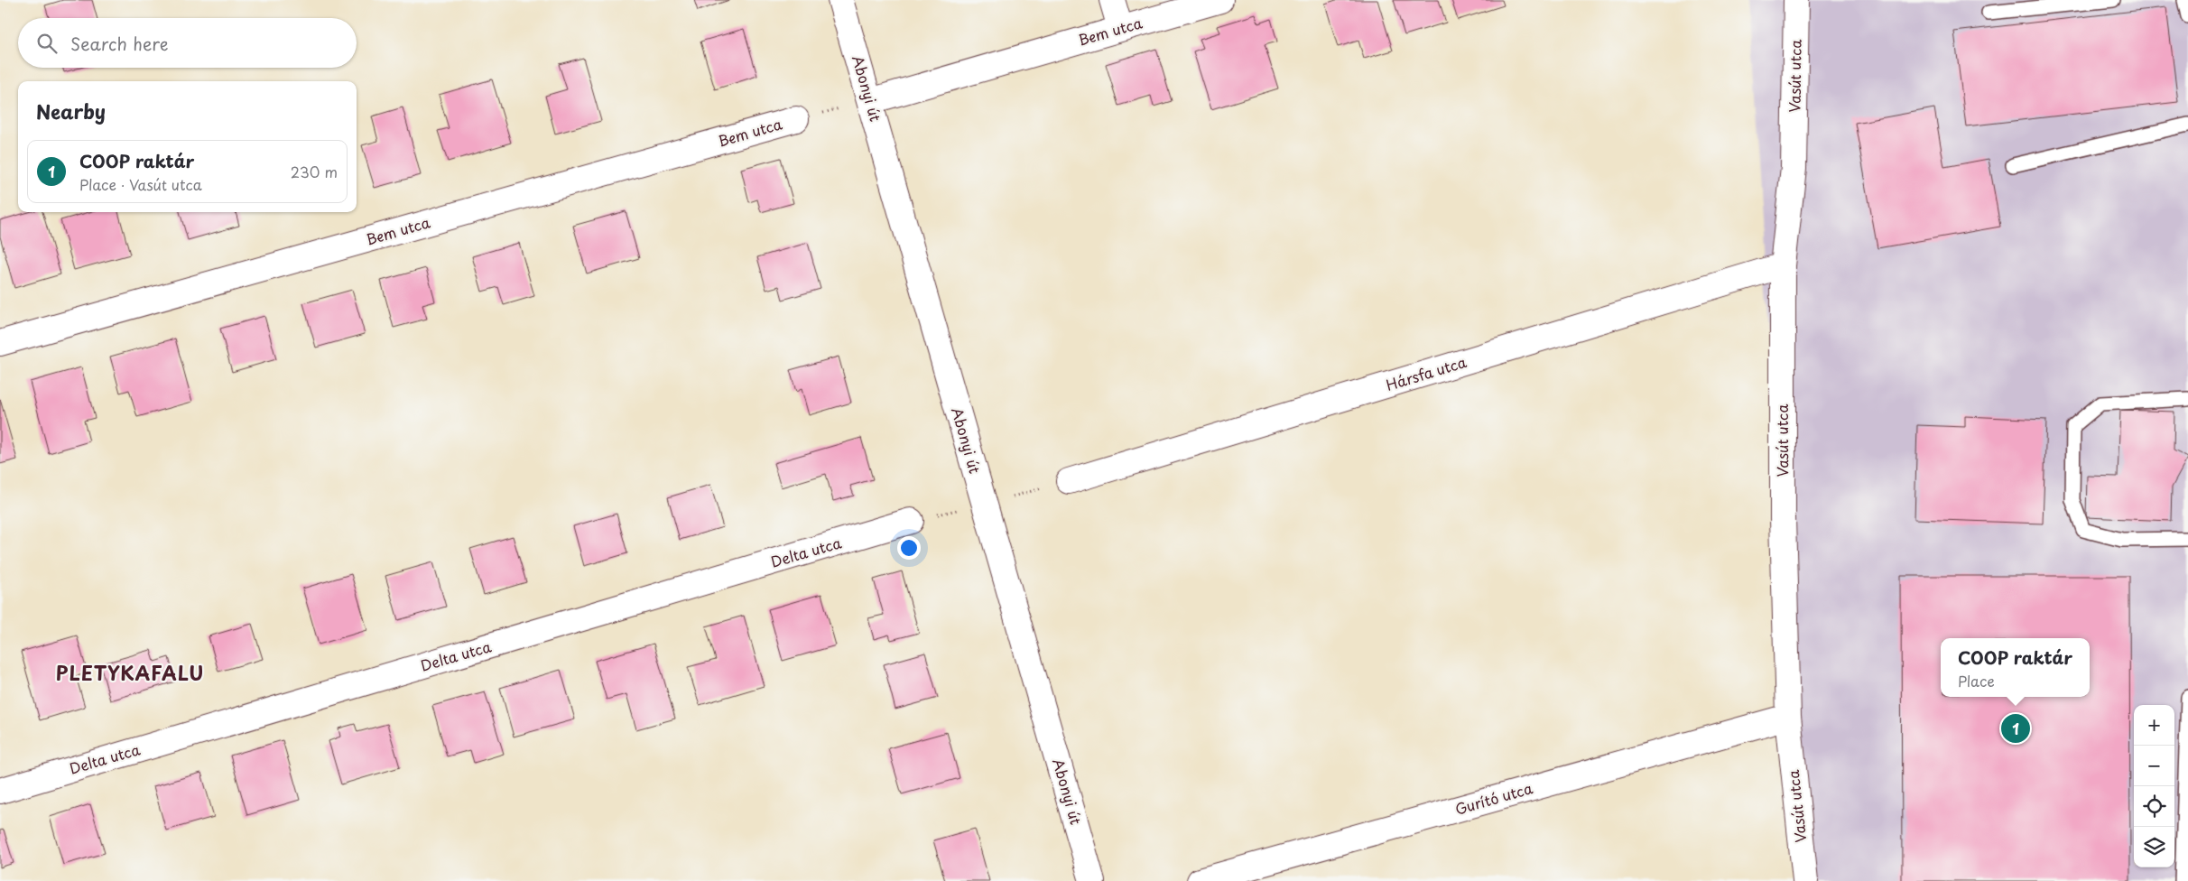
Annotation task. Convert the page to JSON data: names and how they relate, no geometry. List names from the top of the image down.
{
  "streets": {
    "street": [
      "Bem utca",
      "Vasút utca",
      "Abonyi út",
      "Hársfa utca",
      "Delta utca",
      "Gurító utca"
    ]
  },
  "crossings": [
    ["Bem utca", "Abonyi út"],
    ["Vasút utca", "Hársfa utca"],
    ["Vasút utca", "Gurító utca"]
  ],
  "districts": ["PLETYKAFALU"],
  "page": {
    "search": "Search here",
    "heading": "Nearby",
    "list": [
      {
        "mark": "1",
        "name": "COOP raktár",
        "note": "Place · Vasút utca",
        "value": "230 m"
      }
    ],
    "popup": ["COOP raktár", "Place"],
    "map_buttons": ["+", "−"],
    "pins": "1"
  }
}
